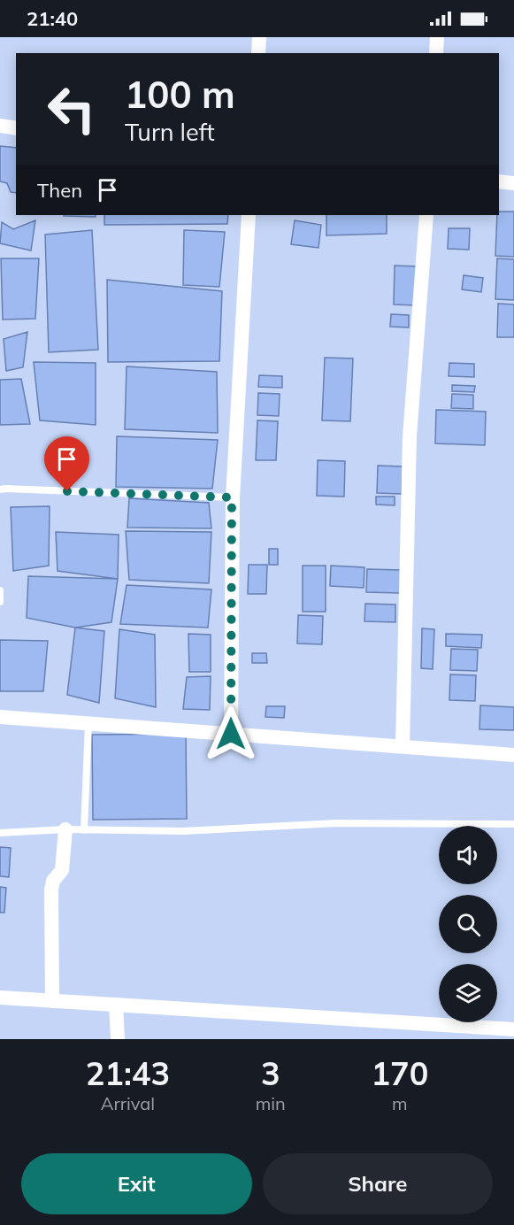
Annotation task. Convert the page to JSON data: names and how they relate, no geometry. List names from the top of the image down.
{
  "page": {
    "status": "21:40",
    "turn": ["100 m", "Turn left"],
    "then": "Then",
    "eta": [
      "21:43",
      "Arrival",
      "3",
      "min",
      "170",
      "m"
    ],
    "buttons": ["Exit", "Share"]
  }
}
